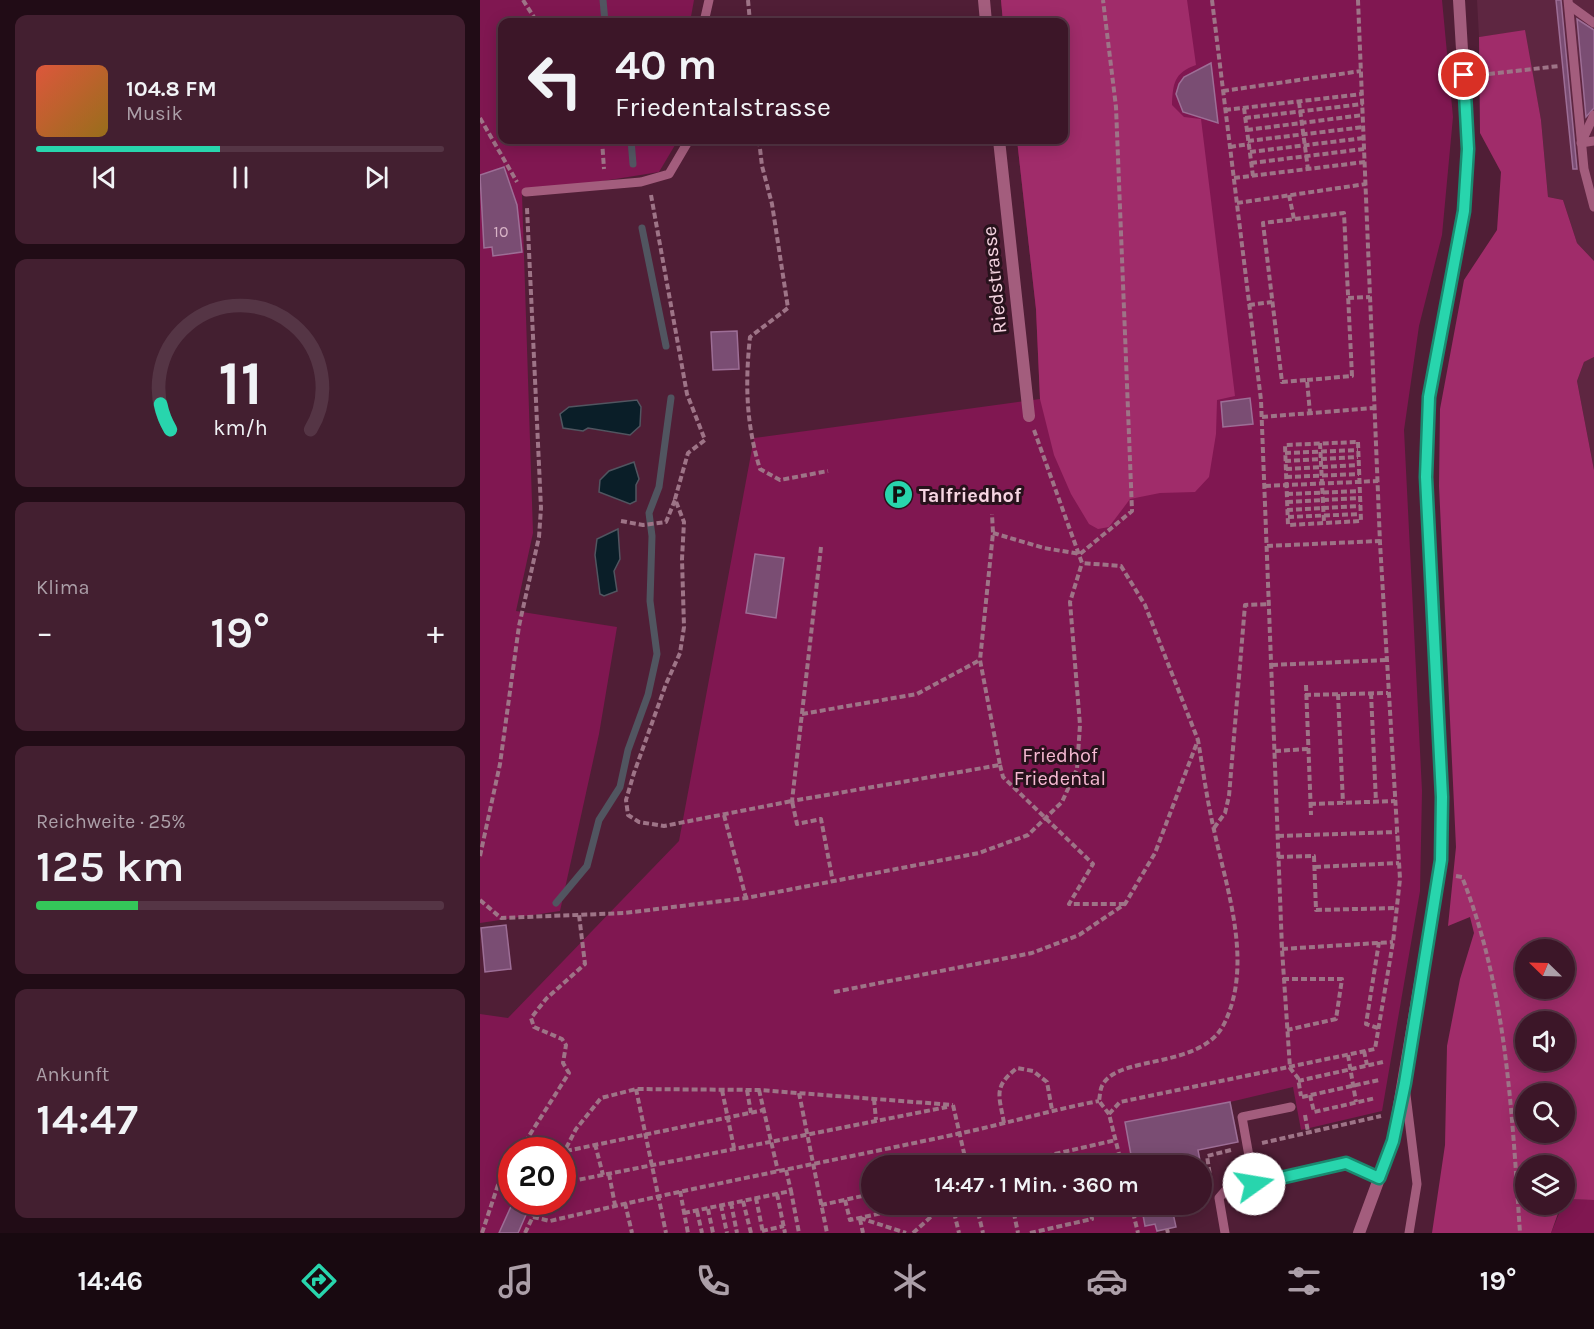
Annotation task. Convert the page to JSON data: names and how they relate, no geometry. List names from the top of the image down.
{
  "streets": {
    "street": ["Riedstrasse"]
  },
  "parks": ["Friedhof Friedental"],
  "places": {
    "parking": ["Talfriedhof"]
  },
  "house_numbers": ["10"],
  "north": "top left",
  "page": {
    "turn": ["40 m", "Friedentalstrasse"],
    "song": ["104.8 FM", "Musik"],
    "tile": [
      "Klima",
      ["Reichweite · 25%", "125 km"],
      ["Ankunft", "14:47"]
    ],
    "heat": ["−", "19°", "+"],
    "limit": "20",
    "trip": "14:47 · 1 Min. · 360 m",
    "tabs": ["14:46", "19°"],
    "gauge": ["11", "km/h"]
  }
}
